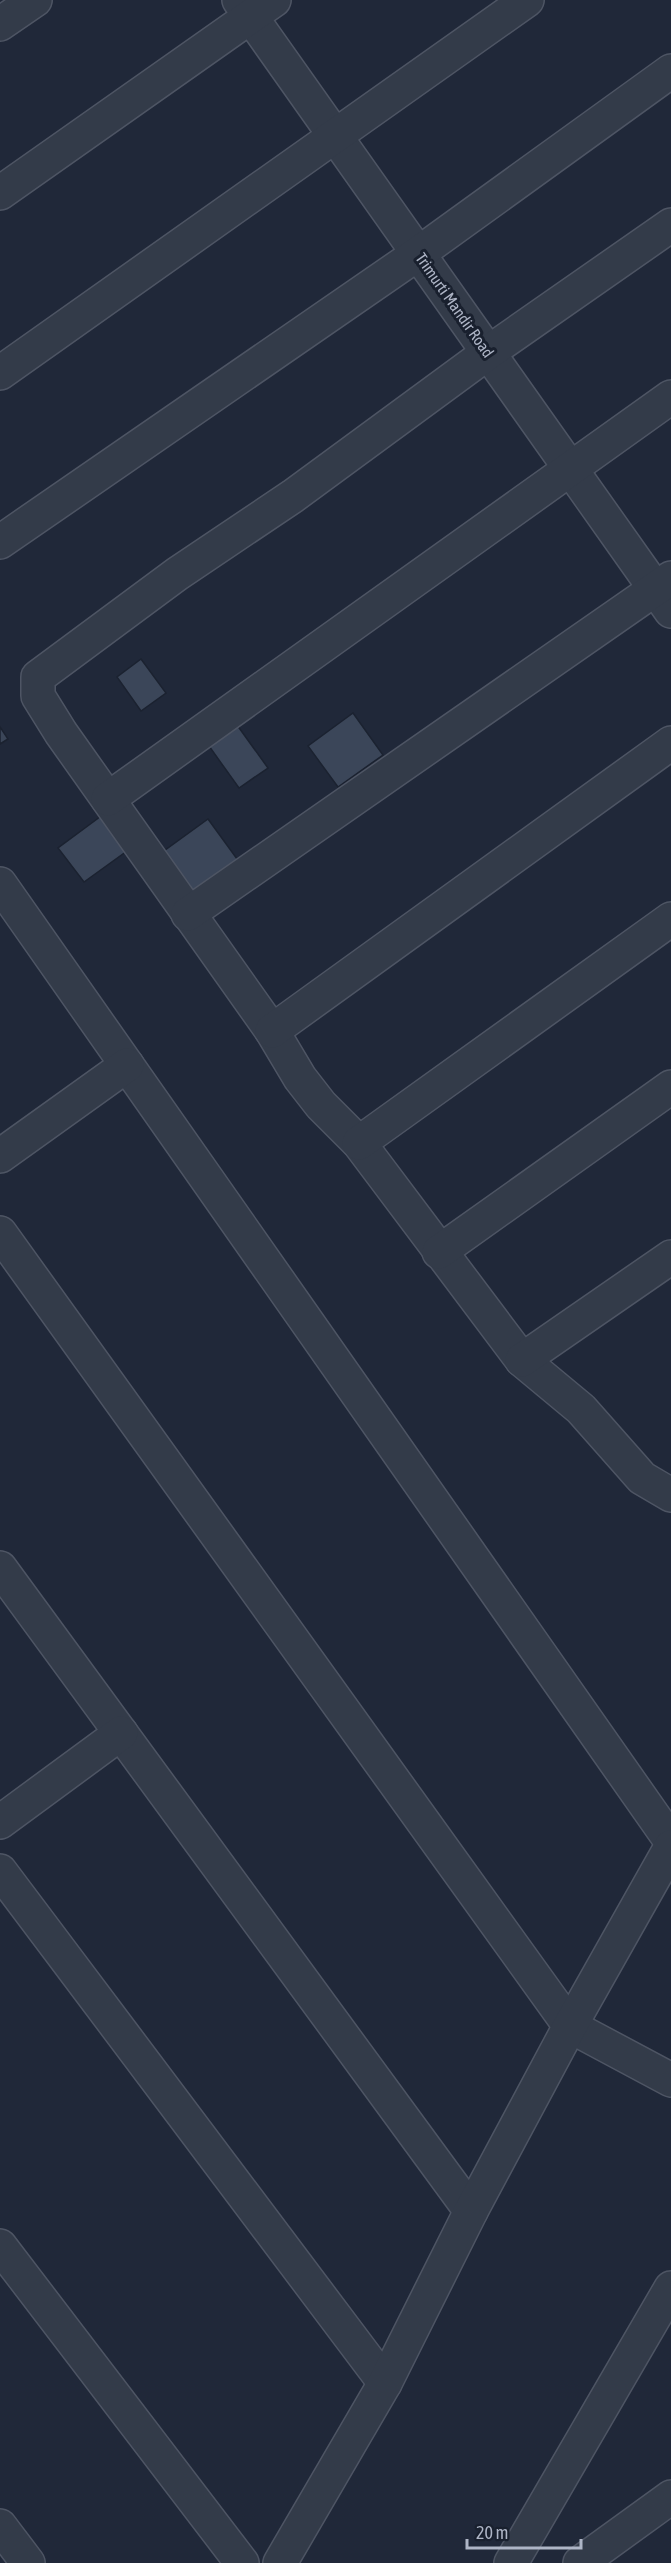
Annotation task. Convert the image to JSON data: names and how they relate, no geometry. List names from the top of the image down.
{
  "streets": {
    "street": ["Trimurti Mandir Road"]
  },
  "scale_bar": "20 m"
}
